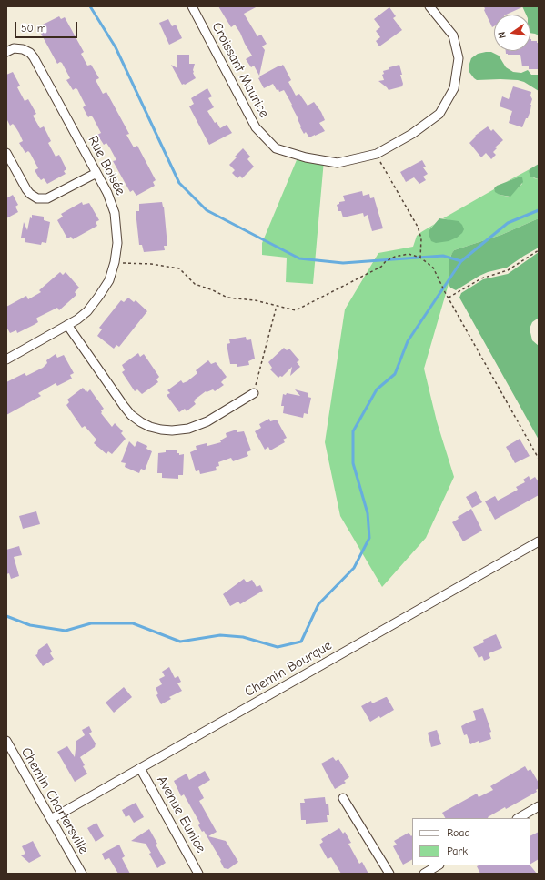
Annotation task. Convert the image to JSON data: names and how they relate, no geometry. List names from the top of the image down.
{
  "streets": {
    "street": [
      "Croissant Maurice",
      "Rue Boisée",
      "Chemin Bourque",
      "Chemin Chartersville",
      "Avenue Eunice"
    ]
  },
  "crossings": [
    ["Chemin Bourque", "Chemin Chartersville"],
    ["Chemin Bourque", "Avenue Eunice"]
  ],
  "legend": ["Road", "Park"],
  "scale_bar": "50 m",
  "north": "left"
}
